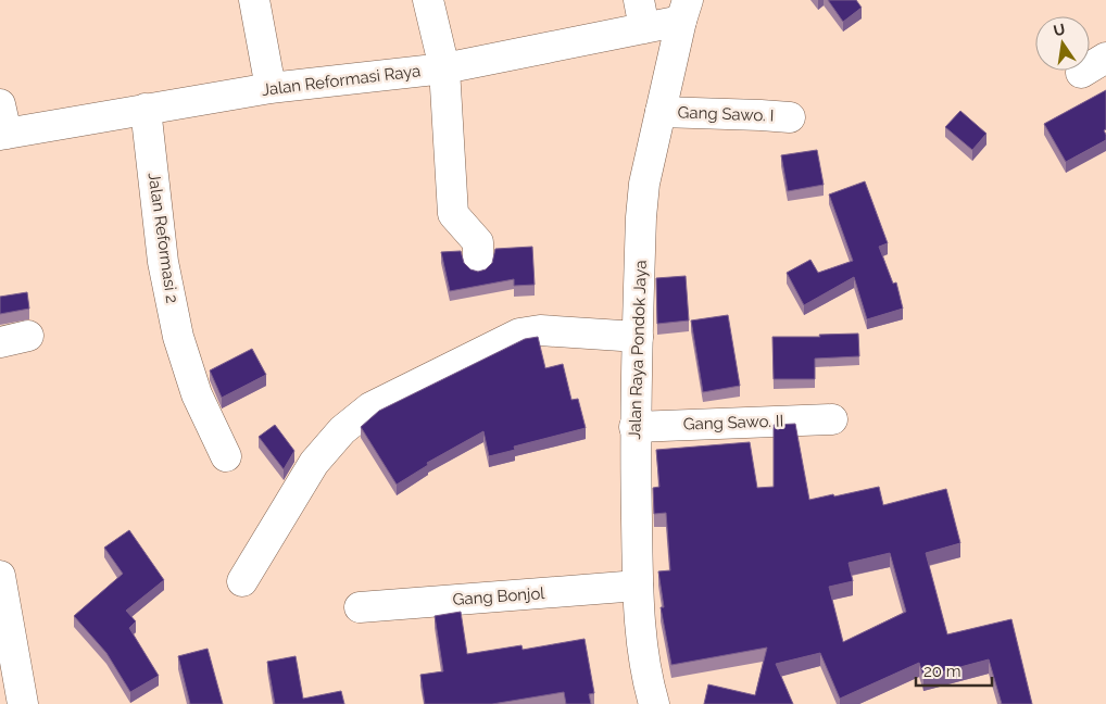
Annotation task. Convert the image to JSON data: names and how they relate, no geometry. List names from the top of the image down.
{
  "streets": {
    "street": [
      "Jalan Reformasi Raya",
      "Gang Sawo. I",
      "Jalan Reformasi 2",
      "Jalan Raya Pondok Jaya",
      "Gang Sawo. II",
      "Gang Bonjol"
    ]
  },
  "crossings": [
    ["Jalan Reformasi Raya", "Jalan Reformasi 2"],
    ["Jalan Reformasi Raya", "Jalan Raya Pondok Jaya"],
    ["Gang Sawo. I", "Jalan Raya Pondok Jaya"],
    ["Jalan Raya Pondok Jaya", "Gang Sawo. II"],
    ["Jalan Raya Pondok Jaya", "Gang Bonjol"]
  ],
  "scale_bar": "20 m",
  "north": "top"
}
